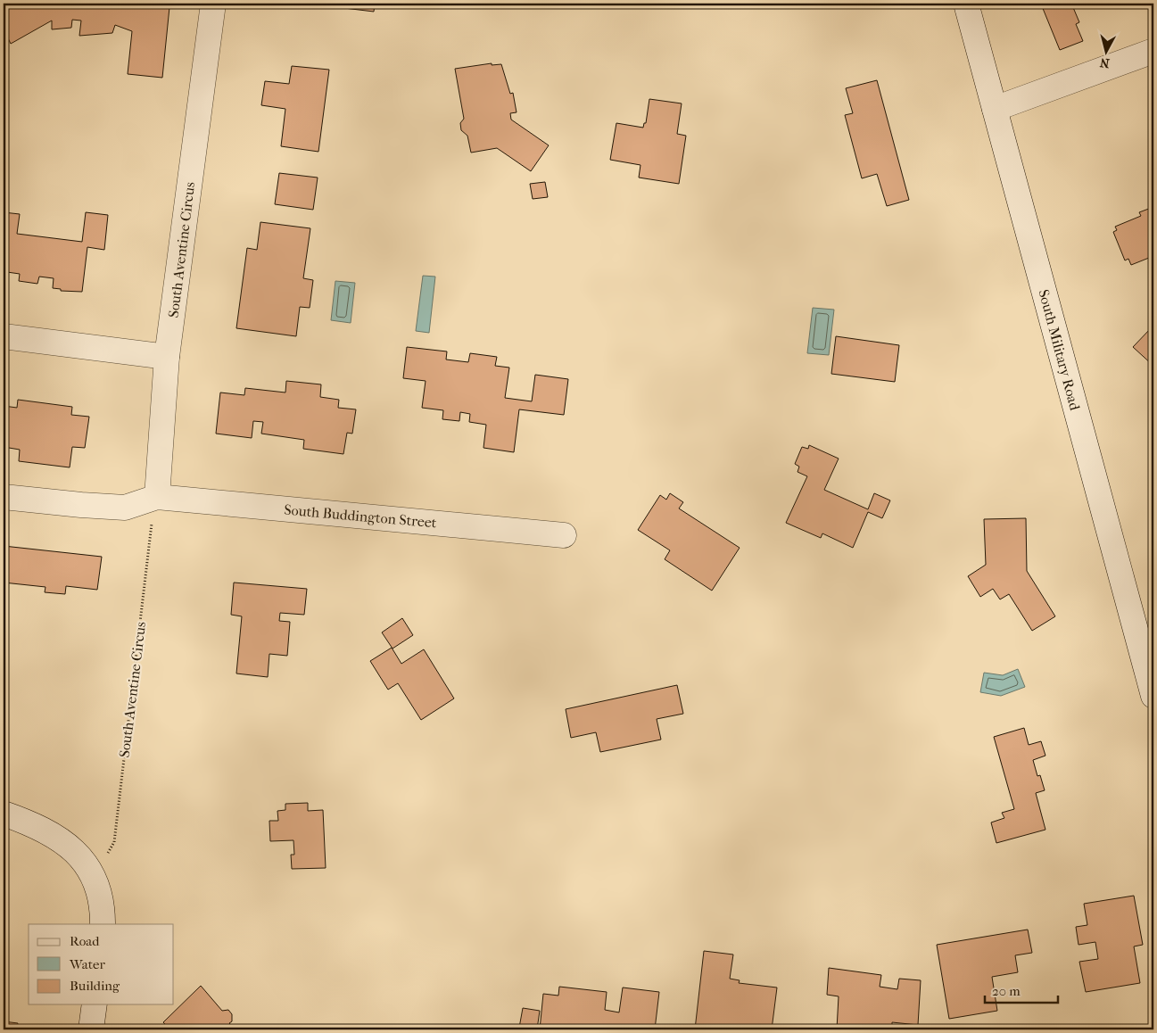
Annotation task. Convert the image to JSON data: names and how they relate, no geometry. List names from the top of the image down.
{
  "streets": {
    "street": ["South Aventine Circus", "South Military Road", "South Buddington Street"]
  },
  "crossings": [
    ["South Aventine Circus", "South Buddington Street"]
  ],
  "legend": ["Road", "Water", "Building"],
  "scale_bar": "20 m",
  "north": "bottom"
}
